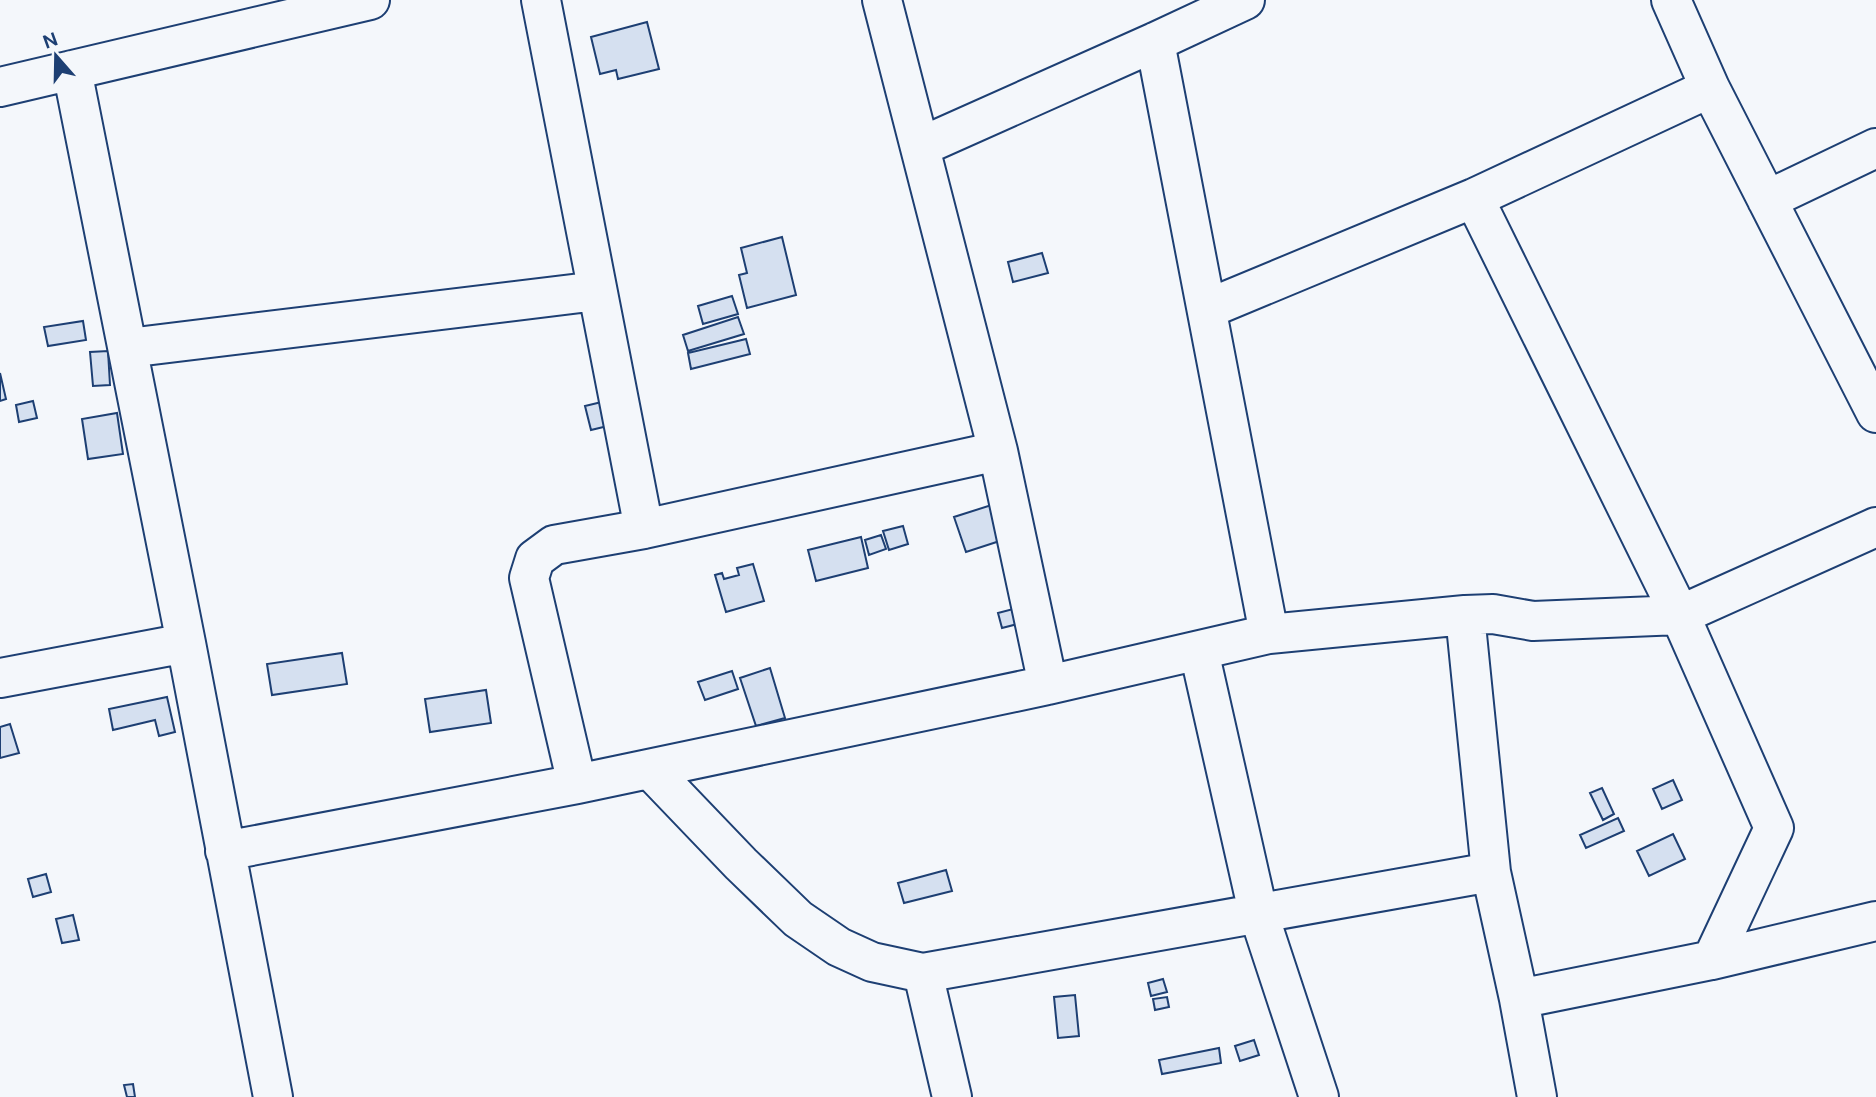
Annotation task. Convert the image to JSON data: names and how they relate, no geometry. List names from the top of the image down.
{
  "north": "top"
}
